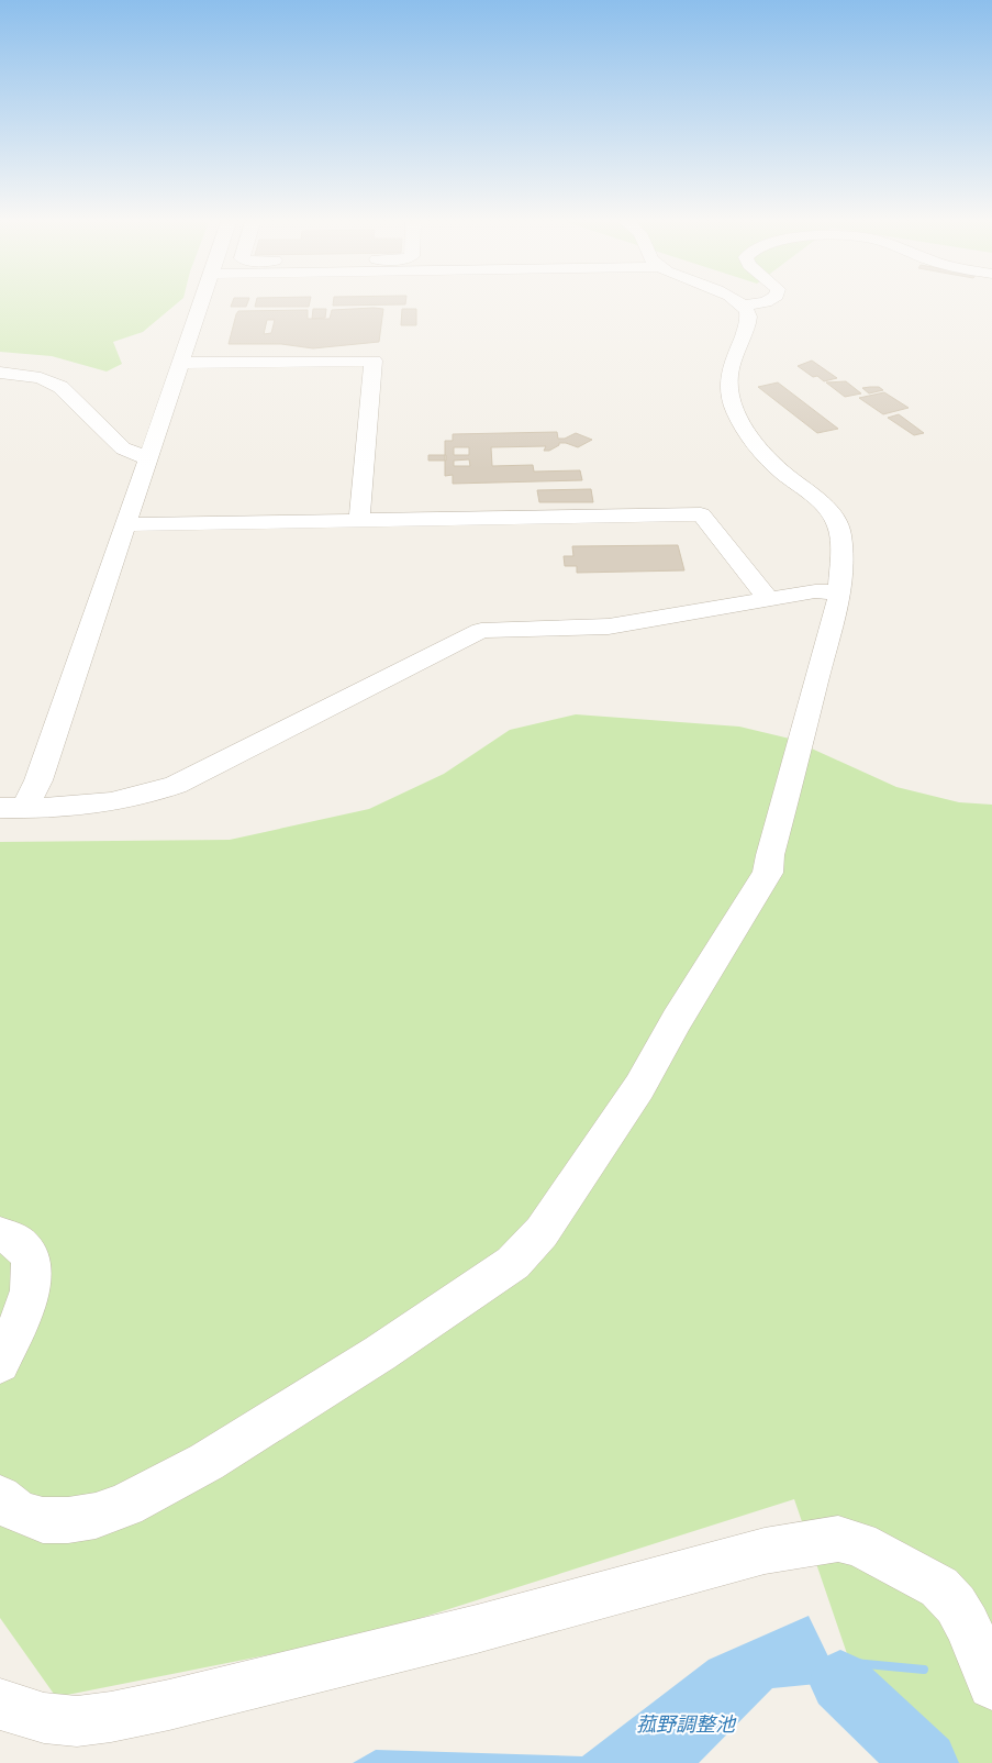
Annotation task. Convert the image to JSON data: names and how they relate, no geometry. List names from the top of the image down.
{
  "water": ["菰野調整池"]
}
